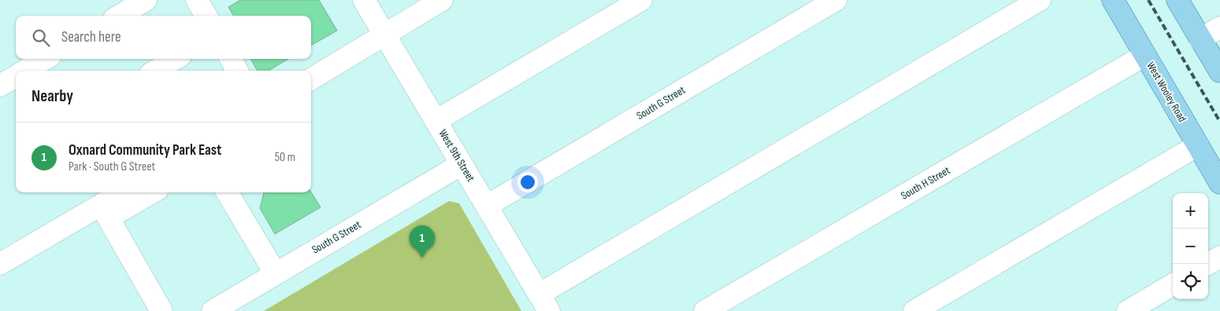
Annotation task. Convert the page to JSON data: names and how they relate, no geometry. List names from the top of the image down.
{
  "streets": {
    "main road": ["West Wooley Road"],
    "street": ["South G Street", "West 9th Street", "South H Street"]
  },
  "crossings": [
    ["West Wooley Road", "South H Street"],
    ["South G Street", "West 9th Street"]
  ],
  "page": {
    "search": "Search here",
    "heading": "Nearby",
    "list": [
      {
        "mark": "1",
        "name": "Oxnard Community Park East",
        "note": "Park · South G Street",
        "value": "50 m"
      }
    ],
    "map_buttons": ["+", "−"],
    "pins": "1"
  }
}
